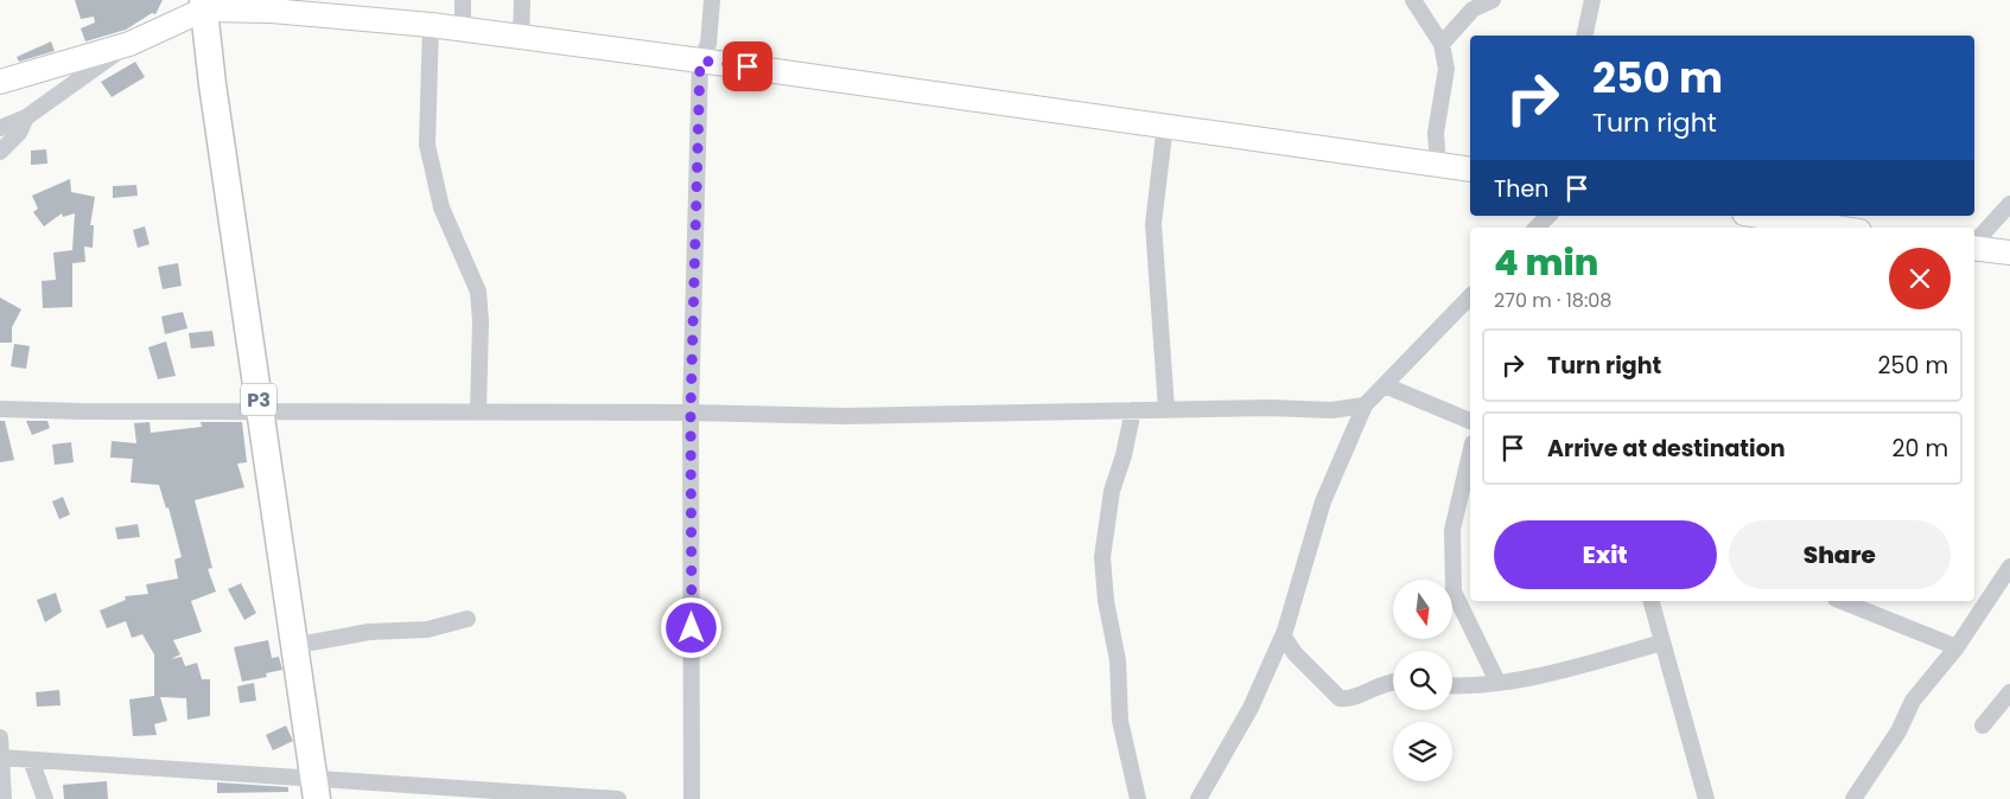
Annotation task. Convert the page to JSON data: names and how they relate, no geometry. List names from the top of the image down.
{
  "streets": {
    "main road": ["P3"]
  },
  "north": "bottom",
  "page": {
    "turn": ["250 m", "Turn right"],
    "then": "Then",
    "heading": ["4 min", "270 m · 18:08"],
    "list": [
      {
        "name": "Turn right",
        "value": "250 m"
      },
      {
        "name": "Arrive at destination",
        "value": "20 m"
      }
    ],
    "buttons": ["Exit", "Share"]
  }
}
